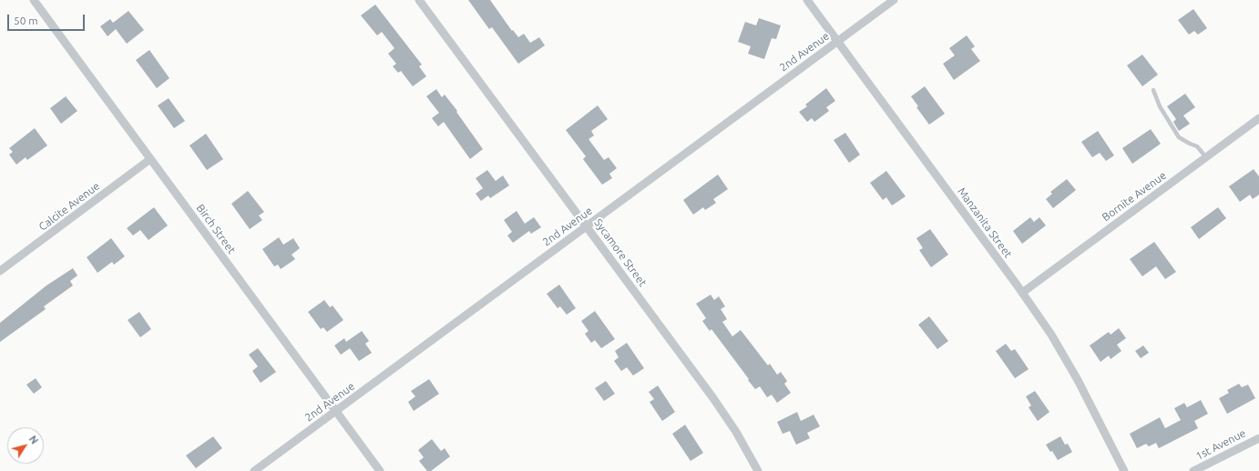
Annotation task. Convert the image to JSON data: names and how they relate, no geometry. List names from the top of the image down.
{
  "streets": {
    "street": [
      "2nd Avenue",
      "Bornite Avenue",
      "Calcite Avenue",
      "Manzanita Street",
      "Birch Street",
      "Sycamore Street",
      "1st Avenue"
    ]
  },
  "crossings": [
    ["2nd Avenue", "Manzanita Street"],
    ["2nd Avenue", "Birch Street"],
    ["2nd Avenue", "Sycamore Street"],
    ["Bornite Avenue", "Manzanita Street"],
    ["Calcite Avenue", "Birch Street"]
  ],
  "scale_bar": "50 m",
  "north": "top right"
}
